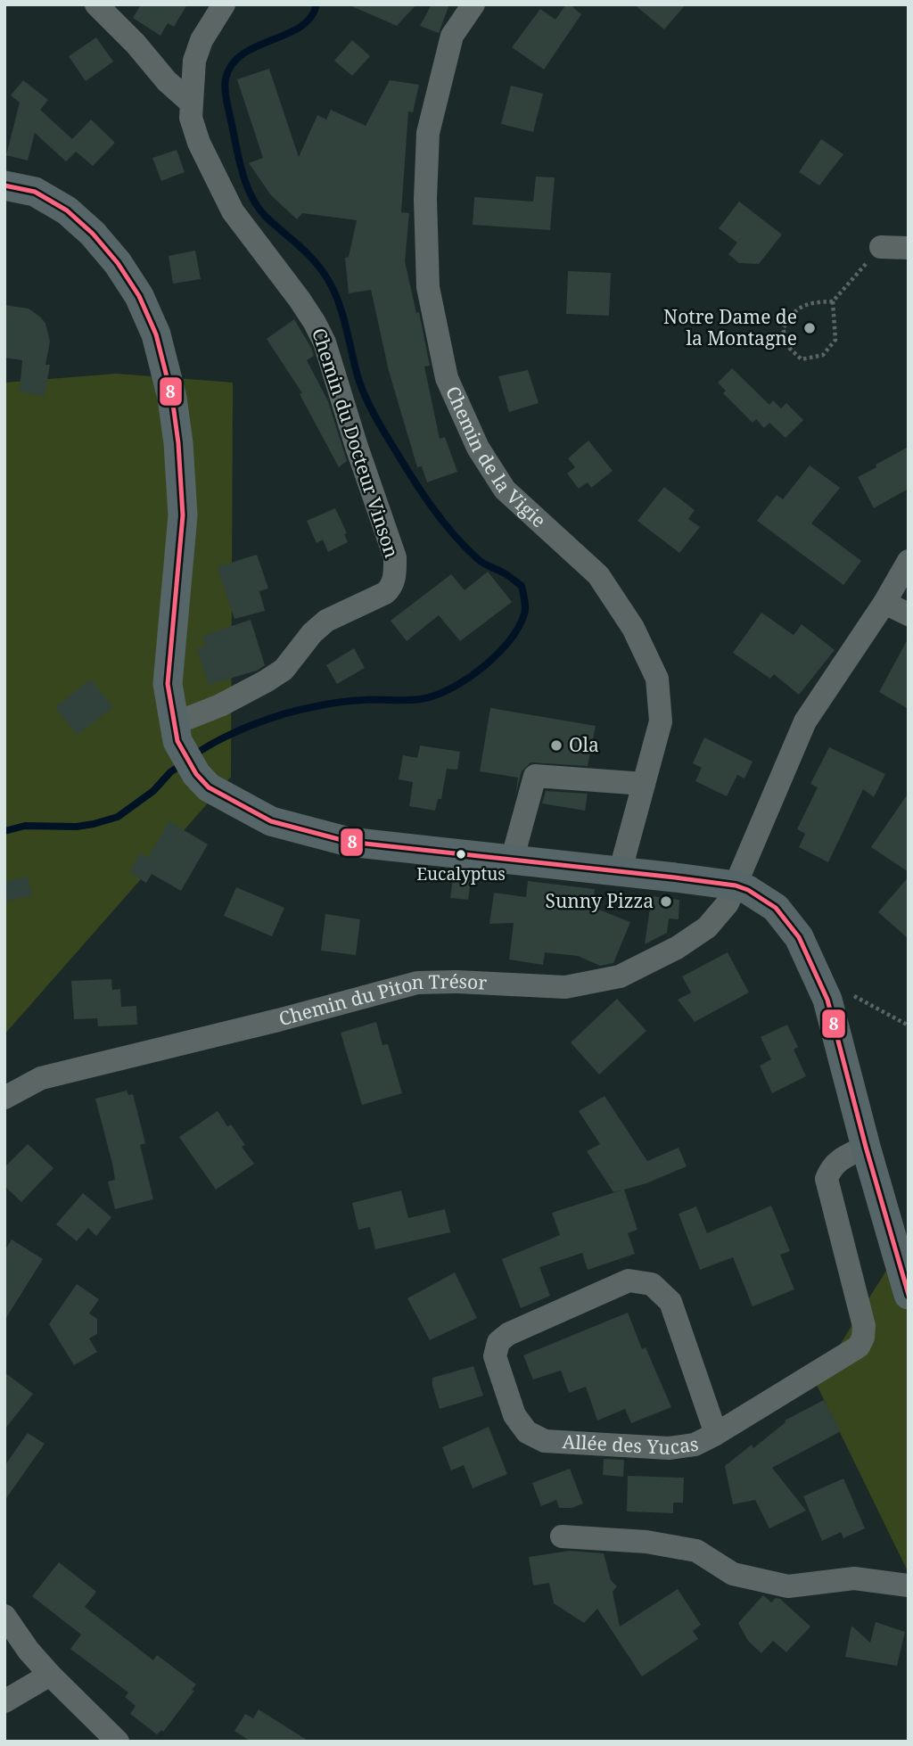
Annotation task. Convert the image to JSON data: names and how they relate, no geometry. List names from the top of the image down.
{
  "streets": {
    "street": [
      "Chemin du Docteur Vinson",
      "Chemin de la Vigie",
      "Chemin du Piton Trésor",
      "Allée des Yucas"
    ]
  },
  "places": [
    "Notre Dame de la Montagne",
    "Ola",
    "Eucalyptus",
    "Sunny Pizza"
  ],
  "lines": ["transit line 8"]
}
